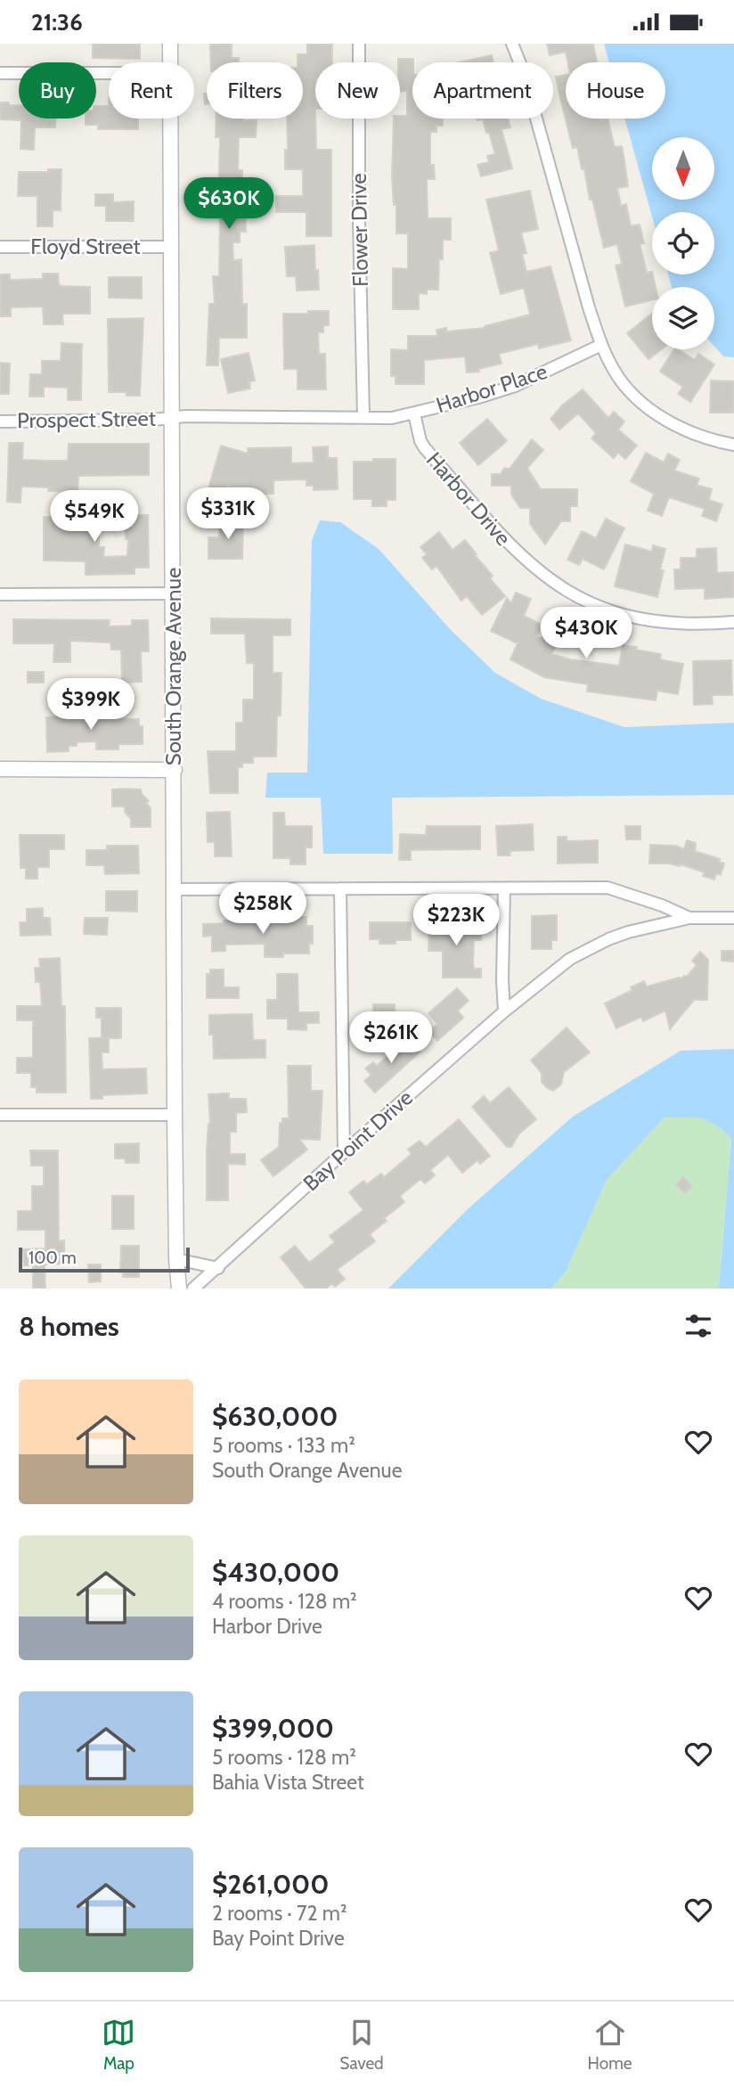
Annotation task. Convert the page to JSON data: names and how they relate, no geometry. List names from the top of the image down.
{
  "streets": {
    "street": [
      "Flower Drive",
      "Floyd Street",
      "Harbor Place",
      "Prospect Street",
      "Harbor Drive",
      "South Orange Avenue",
      "Bay Point Drive"
    ]
  },
  "crossings": [
    ["Floyd Street", "South Orange Avenue"],
    ["Harbor Place", "Harbor Drive"],
    ["Prospect Street", "South Orange Avenue"]
  ],
  "scale_bar": "100 m",
  "north": "bottom",
  "page": {
    "status": "21:36",
    "chip": [
      "Buy",
      "Rent",
      "Filters",
      "New",
      "Apartment",
      "House"
    ],
    "price": [
      "$630K",
      "$331K",
      "$549K",
      "$430K",
      "$399K",
      "$258K",
      "$223K",
      "$261K"
    ],
    "scale": "100 m",
    "heading": "8 homes",
    "list": [
      {
        "name": "$630,000",
        "note": "5 rooms · 133 m² · South Orange Avenue"
      },
      {
        "name": "$430,000",
        "note": "4 rooms · 128 m² · Harbor Drive"
      },
      {
        "name": "$399,000",
        "note": "5 rooms · 128 m² · Bahia Vista Street"
      },
      {
        "name": "$261,000",
        "note": "2 rooms · 72 m² · Bay Point Drive"
      }
    ],
    "tabs": ["Map", "Saved", "Home"]
  }
}
